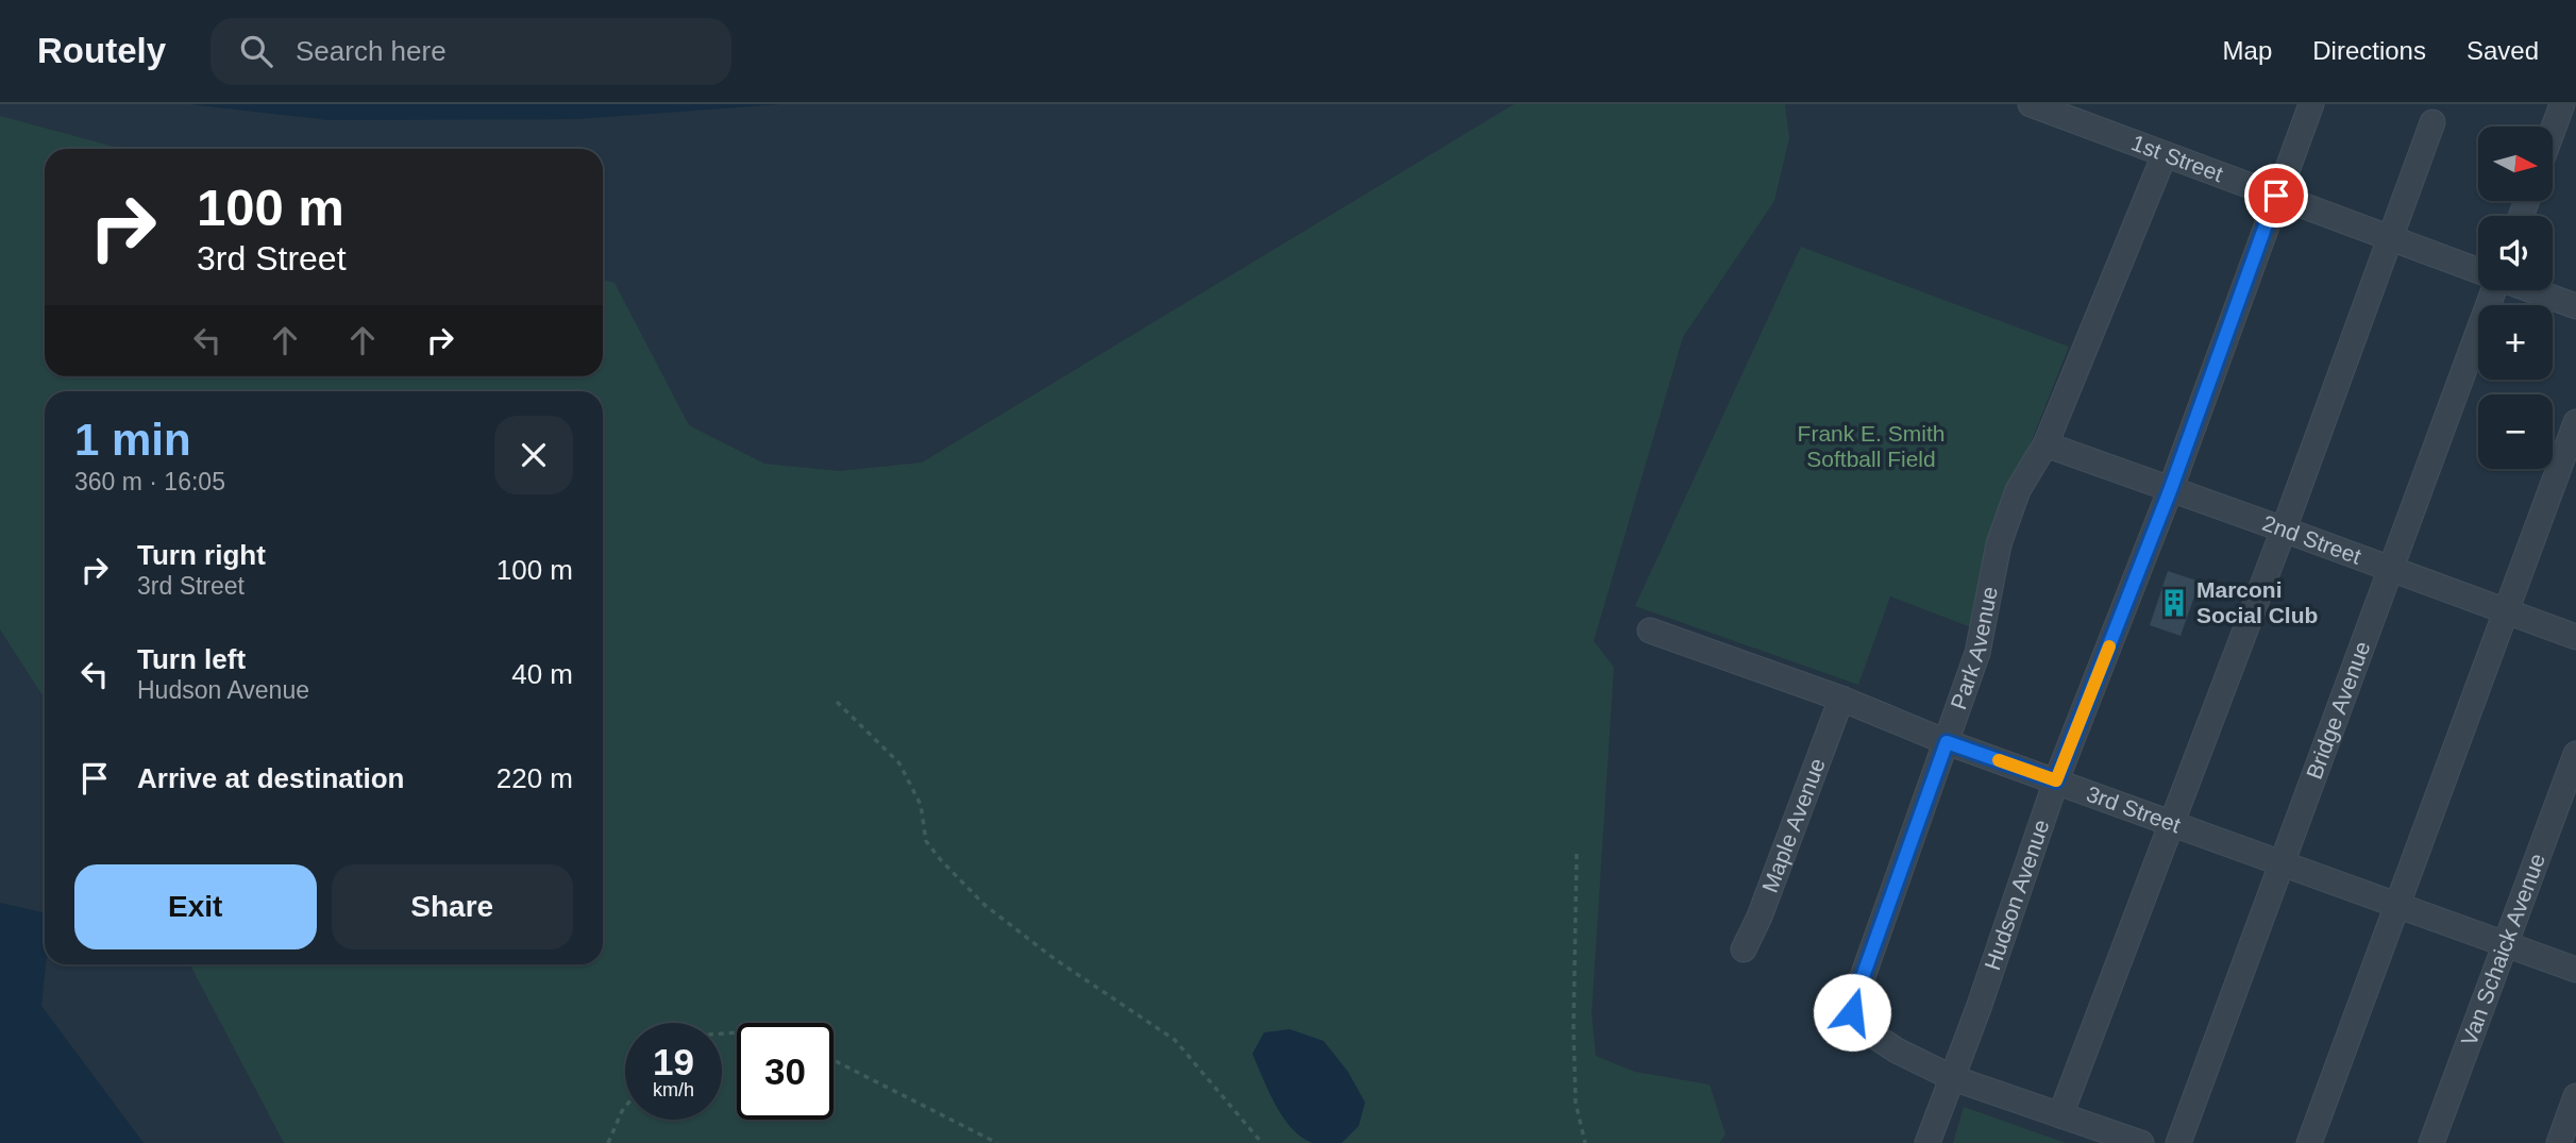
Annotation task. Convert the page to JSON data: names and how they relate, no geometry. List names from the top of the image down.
{
  "streets": {
    "street": [
      "1st Street",
      "2nd Street",
      "Park Avenue",
      "Bridge Avenue",
      "3rd Street",
      "Maple Avenue",
      "Hudson Avenue",
      "Van Schaick Avenue"
    ]
  },
  "crossings": [
    ["1st Street", "Park Avenue"],
    ["1st Street", "Hudson Avenue"],
    ["2nd Street", "Park Avenue"],
    ["2nd Street", "Bridge Avenue"],
    ["2nd Street", "Hudson Avenue"],
    ["Park Avenue", "3rd Street"],
    ["Park Avenue", "Hudson Avenue"],
    ["Bridge Avenue", "3rd Street"],
    ["3rd Street", "Maple Avenue"],
    ["3rd Street", "Hudson Avenue"],
    ["3rd Street", "Van Schaick Avenue"]
  ],
  "parks": ["Frank E. Smith Softball Field"],
  "places": {
    "building": ["Marconi Social Club"]
  },
  "north": "right",
  "page": {
    "header": "Routely",
    "search": "Search here",
    "nav": ["Map", "Directions", "Saved"],
    "map_buttons": ["+", "−"],
    "turn": ["100 m", "3rd Street"],
    "heading": ["1 min", "360 m · 16:05"],
    "list": [
      {
        "name": "Turn right",
        "note": "3rd Street",
        "value": "100 m"
      },
      {
        "name": "Turn left",
        "note": "Hudson Avenue",
        "value": "40 m"
      },
      {
        "name": "Arrive at destination",
        "value": "220 m"
      }
    ],
    "buttons": ["Exit", "Share"],
    "speed": "19 km/h",
    "limit": "30"
  }
}
